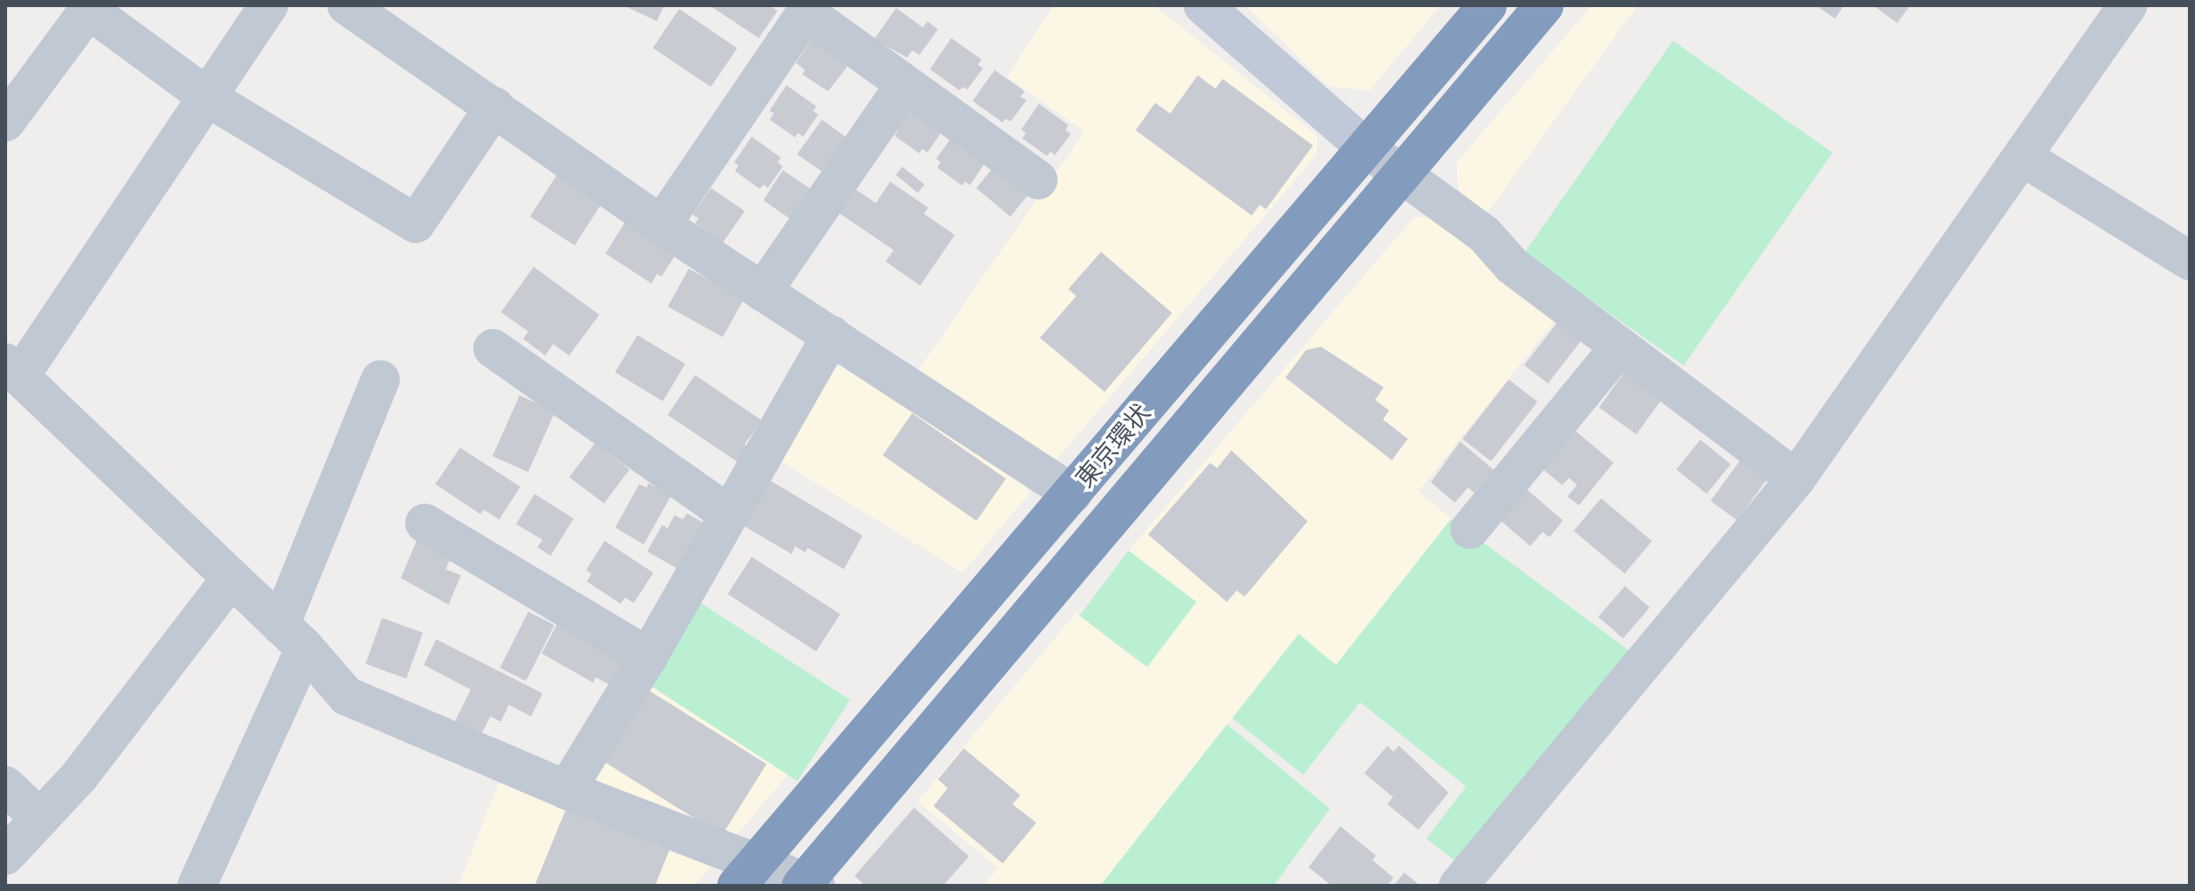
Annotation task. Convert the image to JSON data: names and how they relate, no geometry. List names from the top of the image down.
{
  "streets": {
    "highway": ["東京環状"]
  }
}
